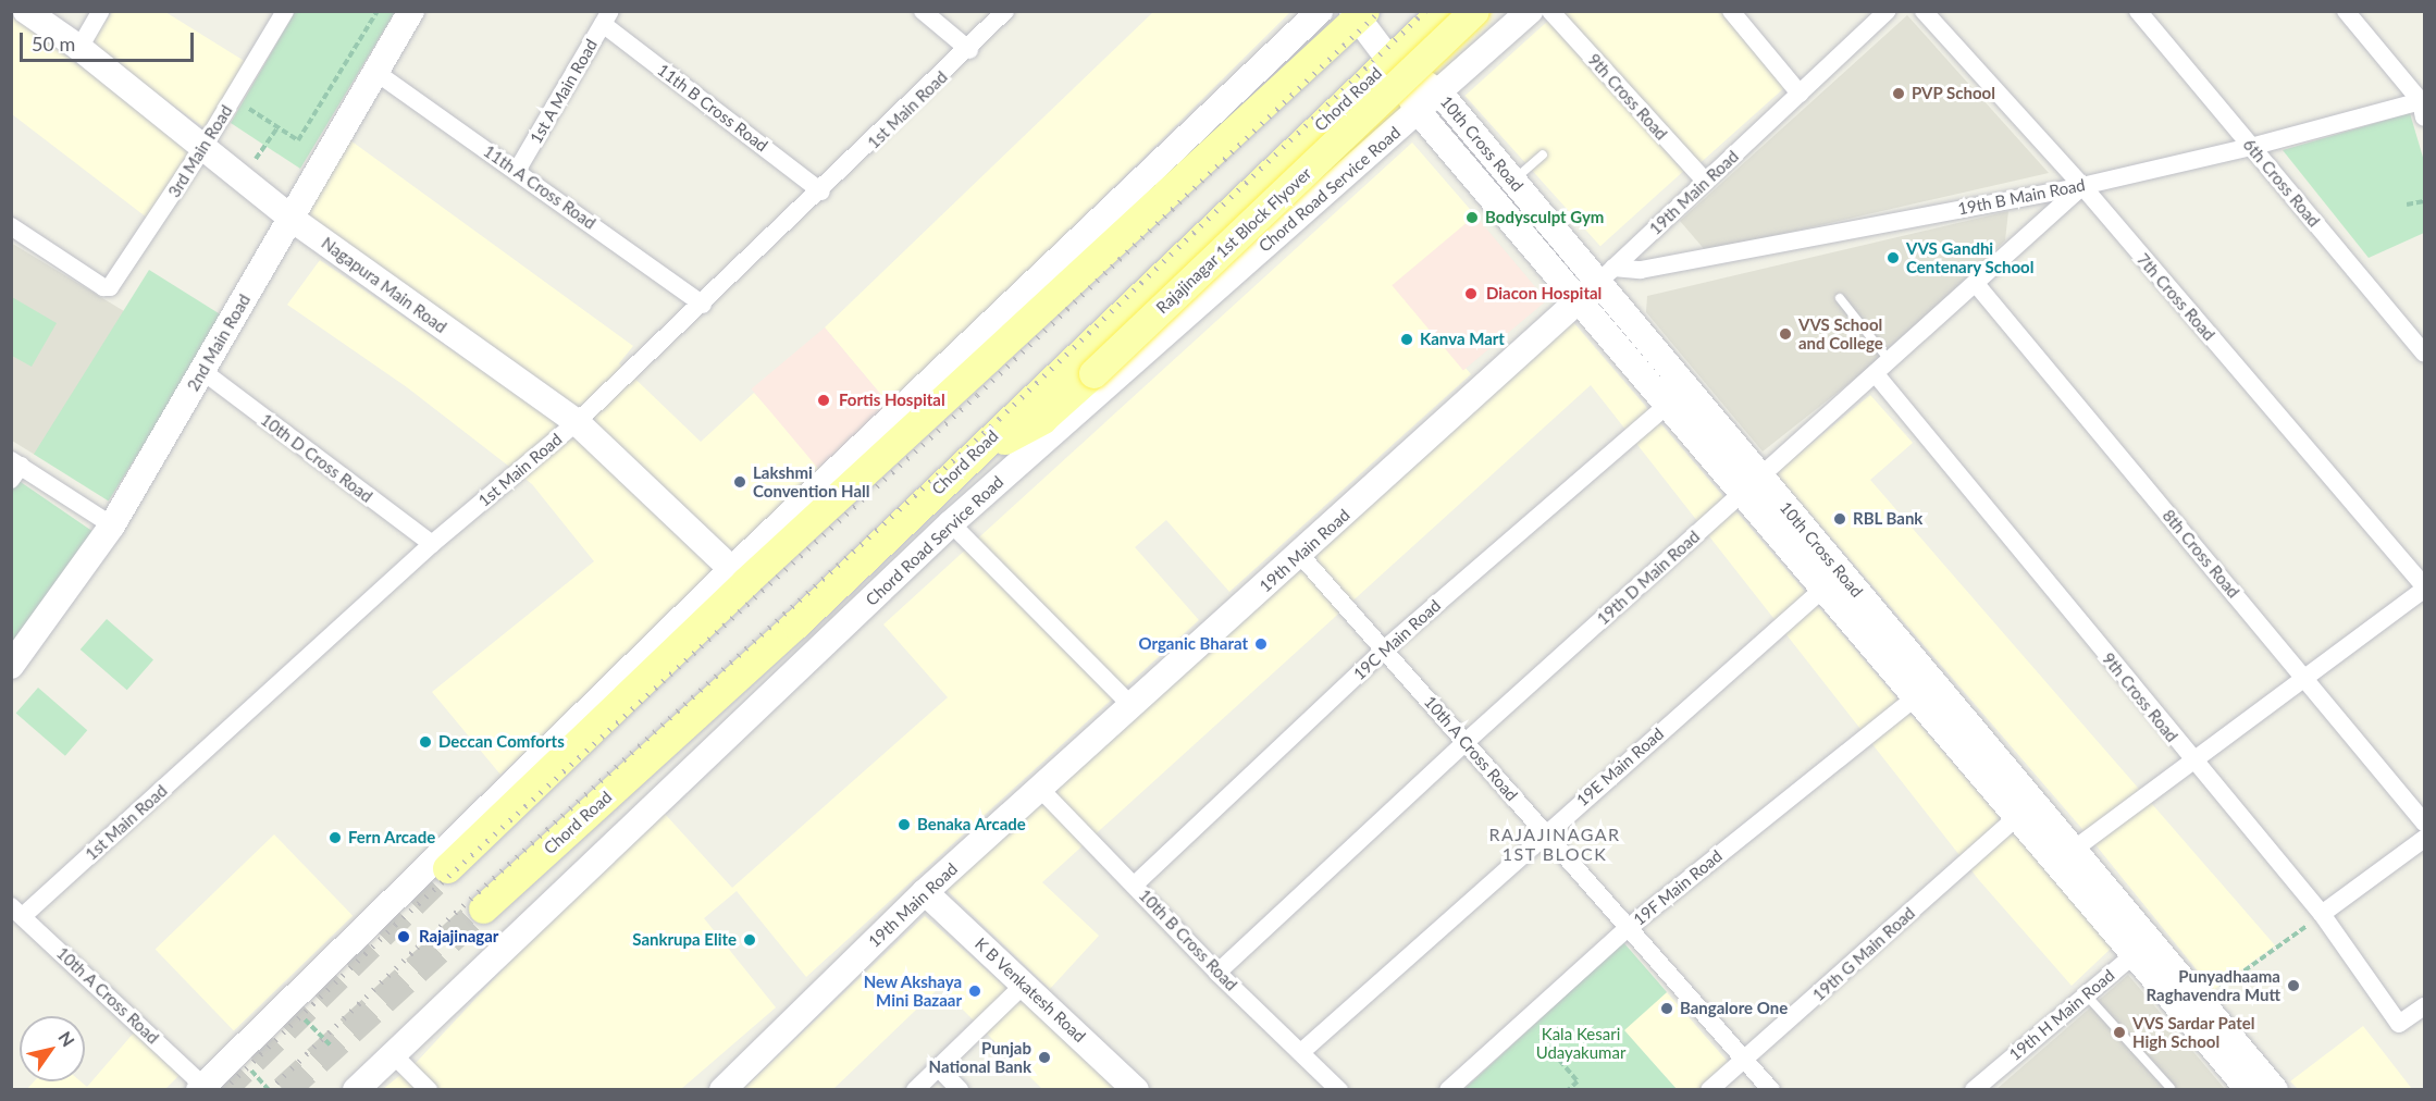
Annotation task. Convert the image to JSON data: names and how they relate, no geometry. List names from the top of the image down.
{
  "streets": {
    "main road": ["Chord Road", "Rajajinagar 1st Block Flyover"],
    "street": [
      "1st A Main Road",
      "9th Cross Road",
      "11th B Cross Road",
      "1st Main Road",
      "10th Cross Road",
      "3rd Main Road",
      "6th Cross Road",
      "11th A Cross Road",
      "Chord Road Service Road",
      "19th Main Road",
      "19th B Main Road",
      "Nagapura Main Road",
      "7th Cross Road",
      "2nd Main Road",
      "10th D Cross Road",
      "8th Cross Road",
      "19th D Main Road",
      "19C Main Road",
      "10th A Cross Road",
      "19E Main Road",
      "19F Main Road",
      "10th B Cross Road",
      "19th G Main Road",
      "K B Venkatesh Road",
      "19th H Main Road"
    ]
  },
  "crossings": [
    ["1st A Main Road", "11th B Cross Road"],
    ["1st A Main Road", "11th A Cross Road"],
    ["9th Cross Road", "19th Main Road"],
    ["9th Cross Road", "19th D Main Road"],
    ["Chord Road", "10th Cross Road"],
    ["Chord Road", "Rajajinagar 1st Block Flyover"],
    ["11th B Cross Road", "1st Main Road"],
    ["1st Main Road", "11th A Cross Road"],
    ["1st Main Road", "Nagapura Main Road"],
    ["1st Main Road", "10th D Cross Road"],
    ["1st Main Road", "10th A Cross Road"],
    ["10th Cross Road", "Chord Road Service Road"],
    ["10th Cross Road", "19th Main Road"],
    ["10th Cross Road", "19th B Main Road"],
    ["10th Cross Road", "19th D Main Road"],
    ["10th Cross Road", "19C Main Road"],
    ["10th Cross Road", "19E Main Road"],
    ["10th Cross Road", "19F Main Road"],
    ["10th Cross Road", "19th G Main Road"],
    ["10th Cross Road", "19th H Main Road"],
    ["3rd Main Road", "Nagapura Main Road"],
    ["6th Cross Road", "19th B Main Road"],
    ["11th A Cross Road", "2nd Main Road"],
    ["19th Main Road", "19th B Main Road"],
    ["19th Main Road", "10th A Cross Road"],
    ["19th Main Road", "10th B Cross Road"],
    ["19th Main Road", "K B Venkatesh Road"],
    ["19th B Main Road", "7th Cross Road"],
    ["19th B Main Road", "19th D Main Road"],
    ["Nagapura Main Road", "2nd Main Road"],
    ["7th Cross Road", "19th D Main Road"],
    ["2nd Main Road", "10th D Cross Road"],
    ["8th Cross Road", "19th D Main Road"],
    ["19th D Main Road", "10th A Cross Road"],
    ["19th D Main Road", "10th B Cross Road"],
    ["19C Main Road", "10th A Cross Road"],
    ["19C Main Road", "10th B Cross Road"],
    ["10th A Cross Road", "19E Main Road"],
    ["10th A Cross Road", "19F Main Road"],
    ["10th A Cross Road", "19th G Main Road"],
    ["19E Main Road", "10th B Cross Road"]
  ],
  "districts": ["RAJAJINAGAR 1ST BLOCK"],
  "parks": ["Kala Kesari Udayakumar"],
  "places": [
    "PVP School",
    "Bodysculpt Gym",
    "VVS Gandhi Centenary School",
    "Diacon Hospital",
    "VVS School and College",
    "Kanva Mart",
    "Fortis Hospital",
    "Lakshmi Convention Hall",
    "RBL Bank",
    "Organic Bharat",
    "Deccan Comforts",
    "Benaka Arcade",
    "Fern Arcade",
    "Rajajinagar",
    "Sankrupa Elite",
    "Punyadhaama Raghavendra Mutt",
    "New Akshaya Mini Bazaar",
    "Bangalore One",
    "VVS Sardar Patel High School",
    "Punjab National Bank"
  ],
  "scale_bar": "50 m",
  "north": "top right"
}
